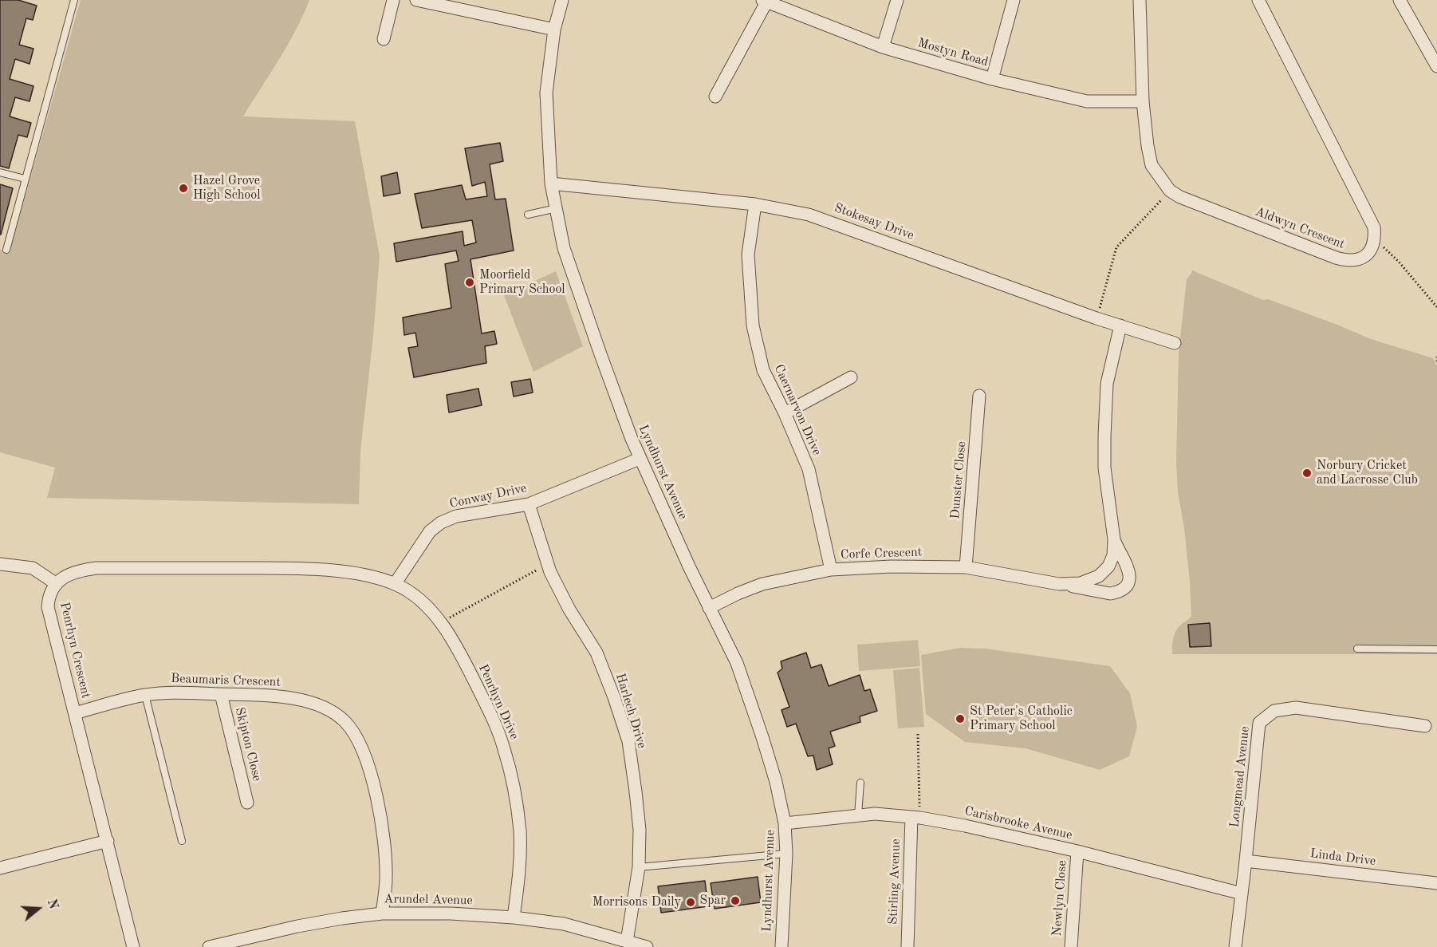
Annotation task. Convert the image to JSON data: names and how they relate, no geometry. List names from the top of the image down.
{
  "streets": {
    "street": [
      "Mostyn Road",
      "Stokesay Drive",
      "Aldwyn Crescent",
      "Caernarvon Drive",
      "Lyndhurst Avenue",
      "Dunster Close",
      "Conway Drive",
      "Corfe Crescent",
      "Penrhyn Crescent",
      "Beaumaris Crescent",
      "Penrhyn Drive",
      "Harlech Drive",
      "Skipton Close",
      "Longmead Avenue",
      "Carisbrooke Avenue",
      "Linda Drive",
      "Stirling Avenue",
      "Newlyn Close",
      "Arundel Avenue"
    ]
  },
  "crossings": [
    ["Mostyn Road", "Aldwyn Crescent"],
    ["Stokesay Drive", "Caernarvon Drive"],
    ["Stokesay Drive", "Lyndhurst Avenue"],
    ["Stokesay Drive", "Corfe Crescent"],
    ["Caernarvon Drive", "Corfe Crescent"],
    ["Lyndhurst Avenue", "Conway Drive"],
    ["Lyndhurst Avenue", "Corfe Crescent"],
    ["Lyndhurst Avenue", "Carisbrooke Avenue"],
    ["Dunster Close", "Corfe Crescent"],
    ["Conway Drive", "Penrhyn Crescent"],
    ["Conway Drive", "Penrhyn Drive"],
    ["Conway Drive", "Harlech Drive"],
    ["Penrhyn Crescent", "Beaumaris Crescent"],
    ["Penrhyn Crescent", "Penrhyn Drive"],
    ["Beaumaris Crescent", "Skipton Close"],
    ["Beaumaris Crescent", "Arundel Avenue"],
    ["Penrhyn Drive", "Arundel Avenue"],
    ["Harlech Drive", "Arundel Avenue"],
    ["Longmead Avenue", "Carisbrooke Avenue"],
    ["Longmead Avenue", "Linda Drive"],
    ["Carisbrooke Avenue", "Stirling Avenue"],
    ["Carisbrooke Avenue", "Newlyn Close"]
  ],
  "places": [
    "Hazel Grove High School",
    "Moorfield Primary School",
    "Norbury Cricket and Lacrosse Club",
    "St Peter's Catholic Primary School",
    "Spar",
    "Morrisons Daily"
  ],
  "north": "right"
}
